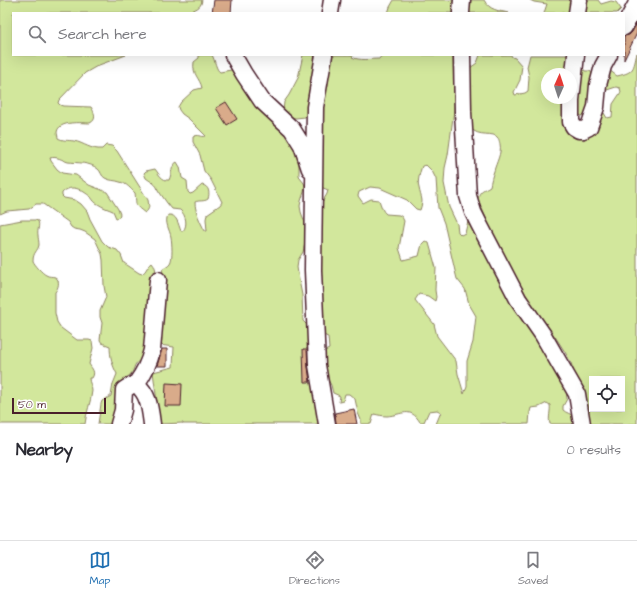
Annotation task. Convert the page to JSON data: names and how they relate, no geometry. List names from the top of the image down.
{
  "scale_bar": "50 m",
  "north": "top",
  "page": {
    "search": "Search here",
    "scale": "50 m",
    "heading": ["Nearby", "0 results"],
    "nav": ["Map", "Directions", "Saved"]
  }
}
